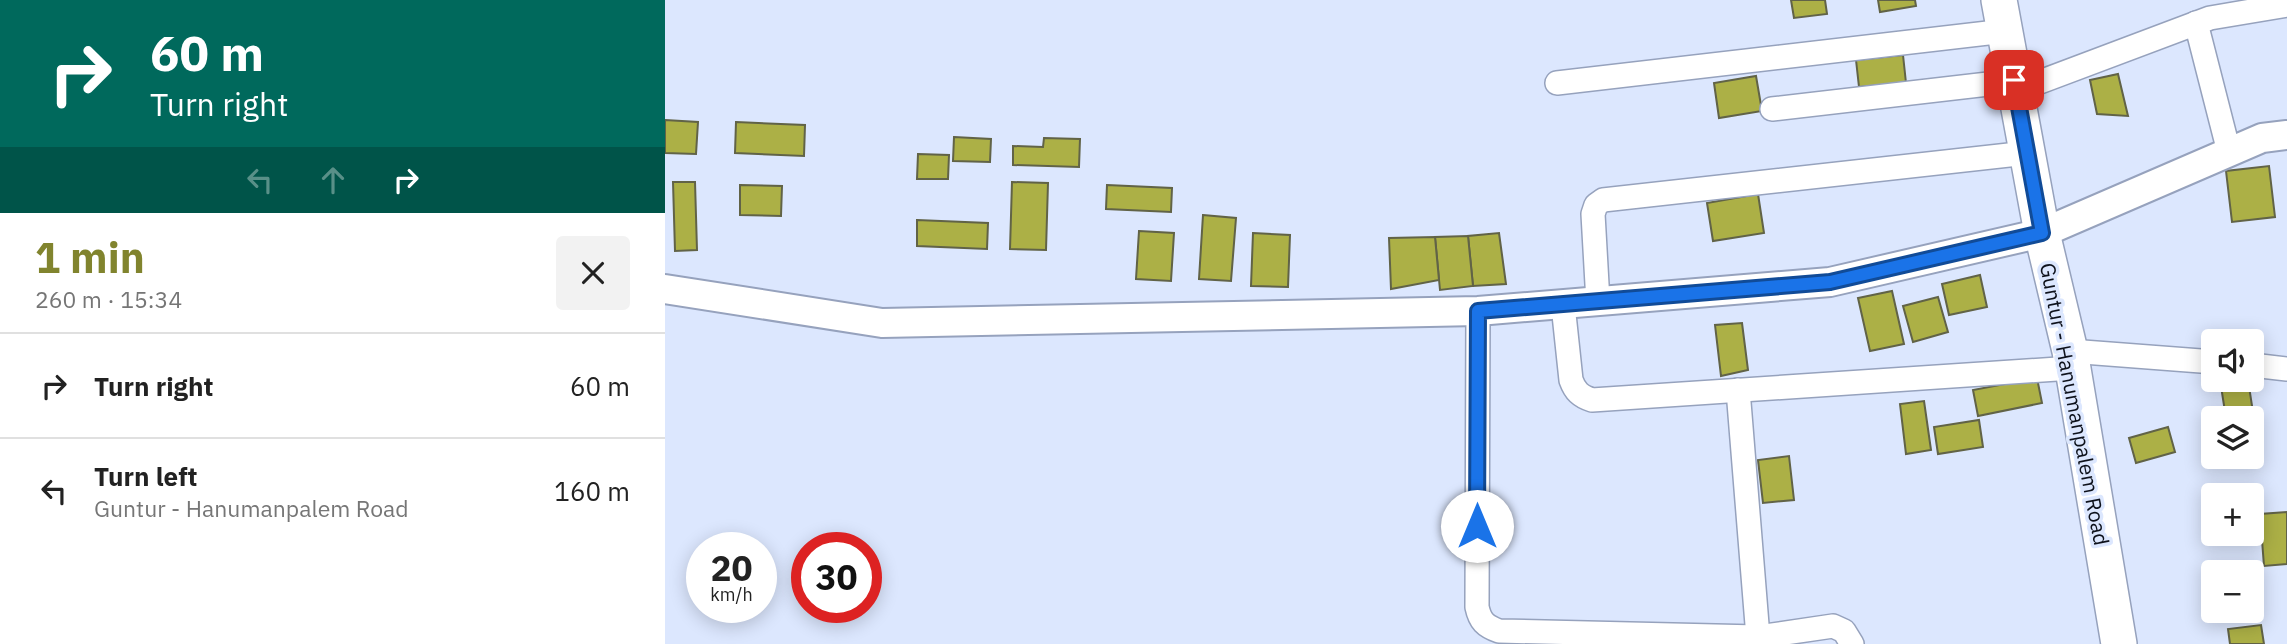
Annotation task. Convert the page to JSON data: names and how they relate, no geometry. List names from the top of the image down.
{
  "streets": {
    "main road": ["Guntur - Hanumanpalem Road"]
  },
  "page": {
    "turn": ["60 m", "Turn right"],
    "heading": ["1 min", "260 m · 15:34"],
    "map_buttons": ["+", "−"],
    "list": [
      {
        "name": "Turn right",
        "value": "60 m"
      },
      {
        "name": "Turn left",
        "note": "Guntur - Hanumanpalem Road",
        "value": "160 m"
      }
    ],
    "speed": "20 km/h",
    "limit": "30"
  }
}
